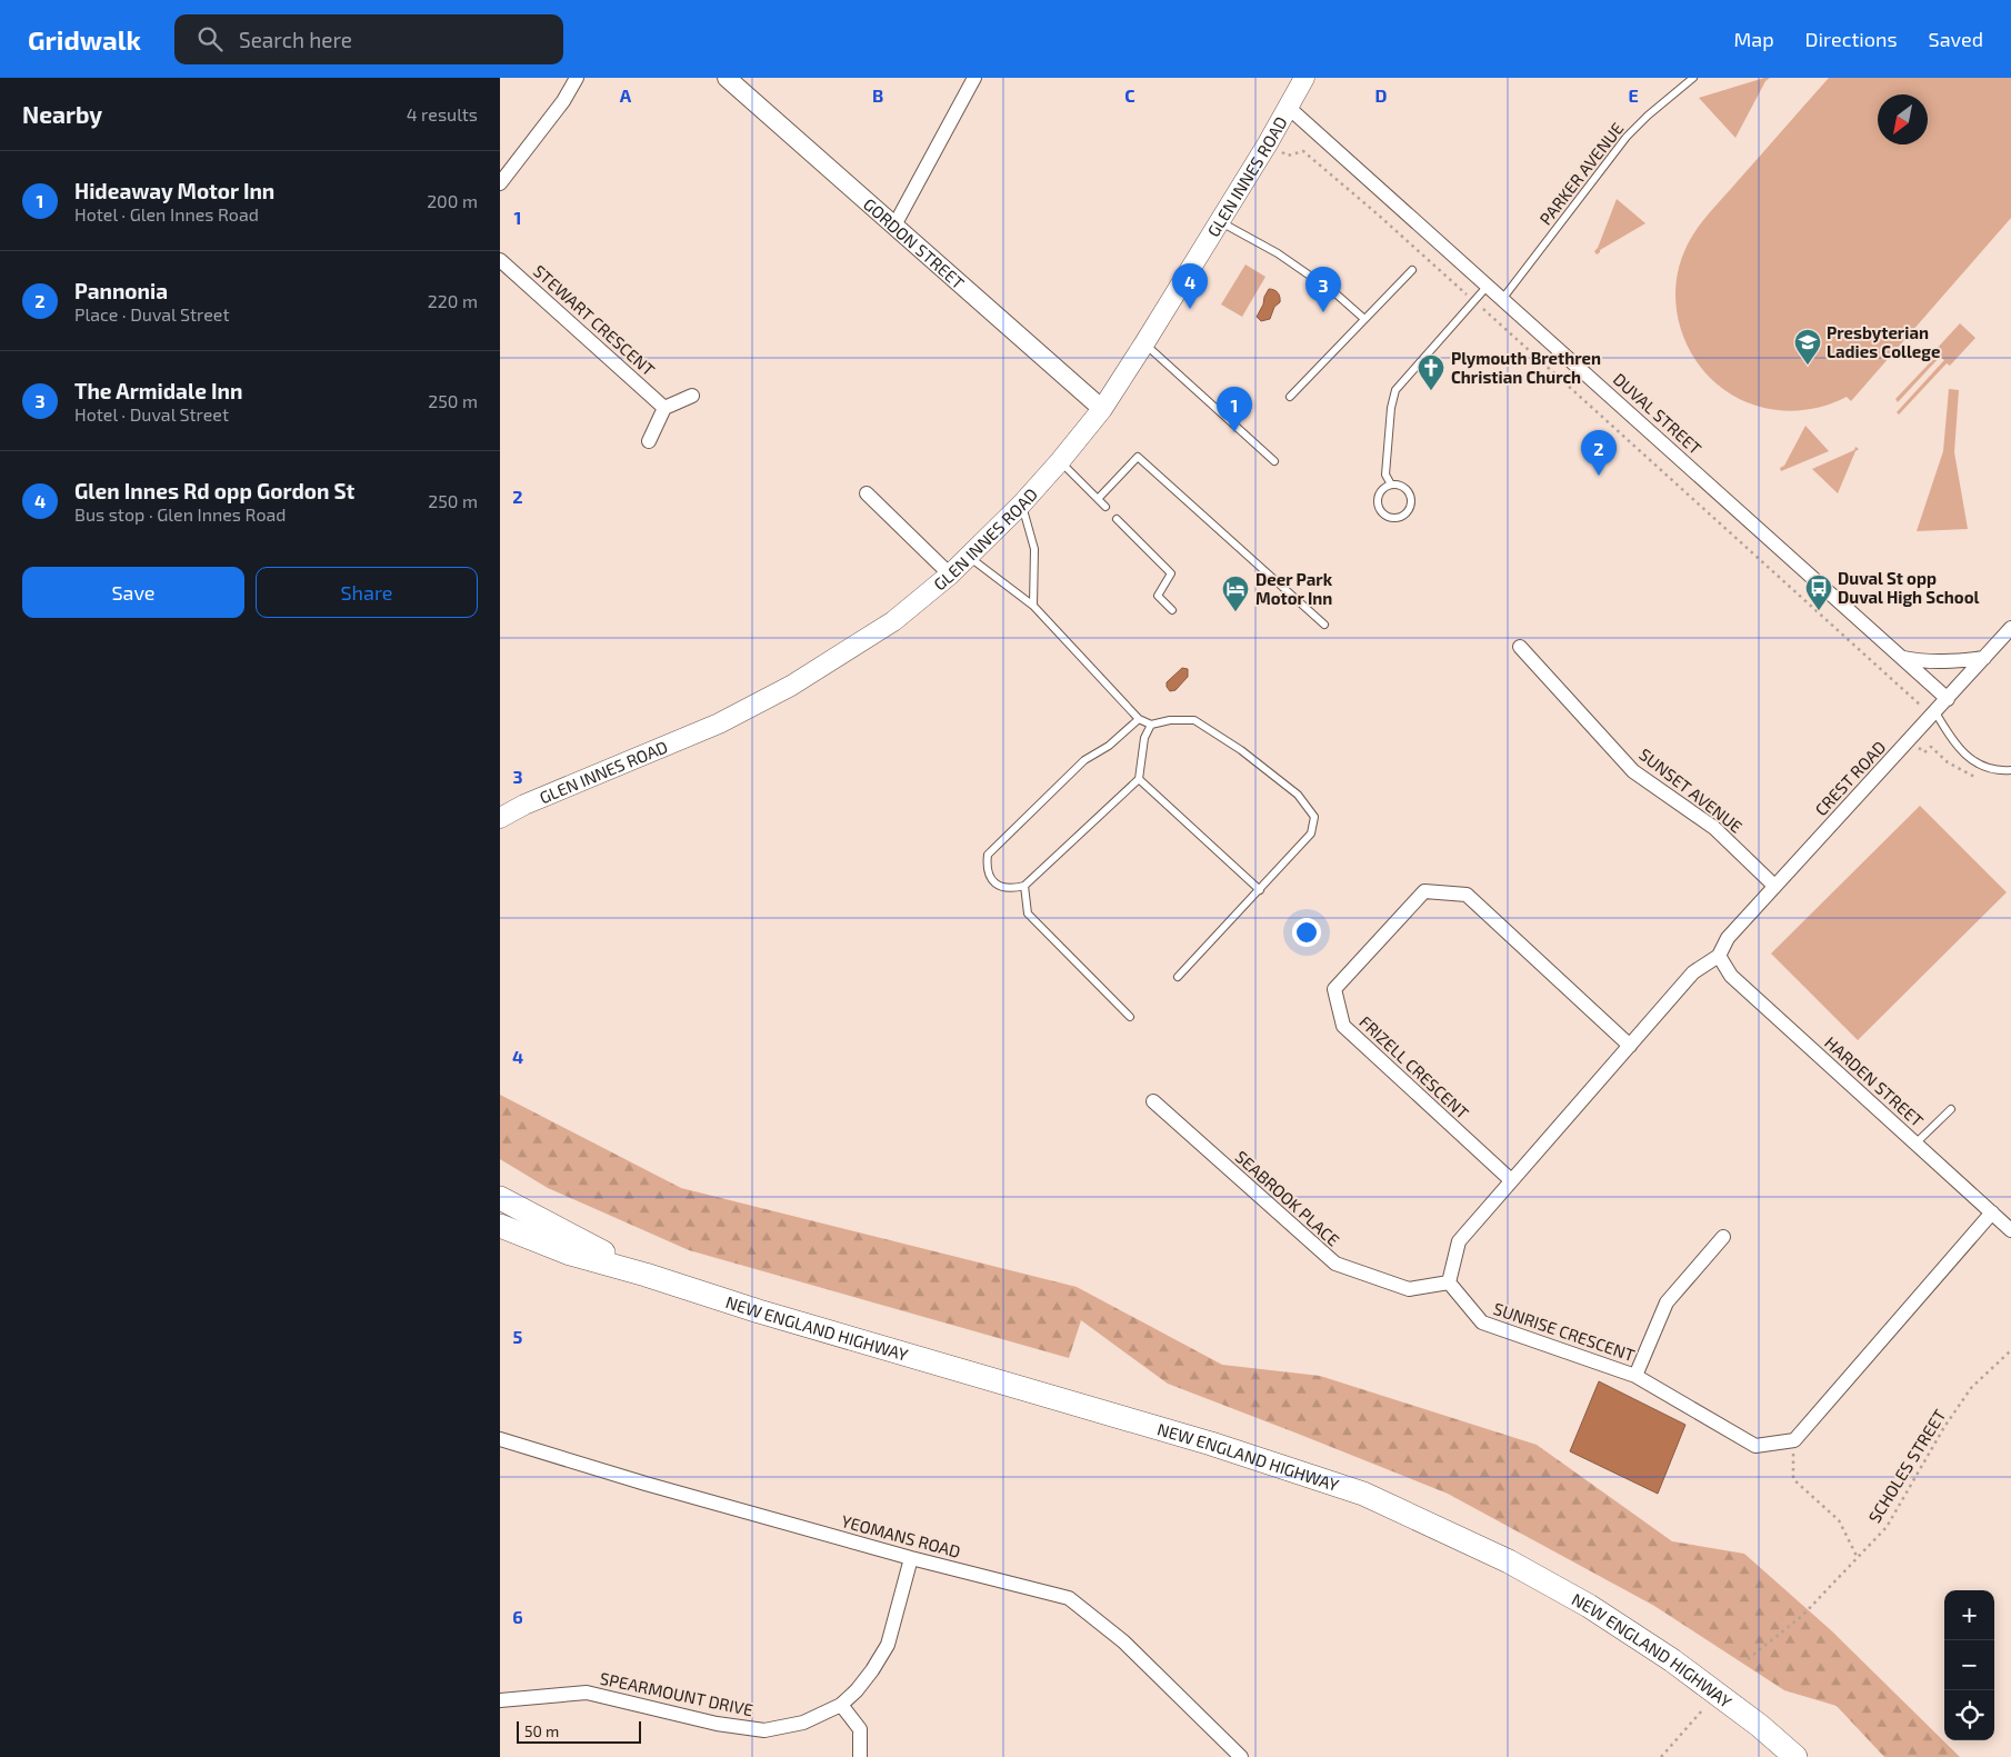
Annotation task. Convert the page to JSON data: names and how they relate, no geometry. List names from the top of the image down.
{
  "streets": {
    "highway": ["NEW ENGLAND HIGHWAY"],
    "main road": ["GLEN INNES ROAD"],
    "street": [
      "GORDON STREET",
      "STEWART CRESCENT",
      "DUVAL STREET",
      "CREST ROAD",
      "SUNSET AVENUE",
      "FRIZELL CRESCENT",
      "HARDEN STREET",
      "SEABROOK PLACE",
      "SUNRISE CRESCENT",
      "YEOMANS ROAD",
      "SPEARMOUNT DRIVE"
    ],
    "lane": ["PARKER AVENUE"],
    "path": ["SCHOLES STREET"]
  },
  "crossings": [
    ["PARKER AVENUE", "DUVAL STREET"],
    ["GLEN INNES ROAD", "GORDON STREET"],
    ["GLEN INNES ROAD", "DUVAL STREET"],
    ["DUVAL STREET", "CREST ROAD"],
    ["CREST ROAD", "SUNSET AVENUE"],
    ["CREST ROAD", "HARDEN STREET"],
    ["HARDEN STREET", "SUNRISE CRESCENT"],
    ["SEABROOK PLACE", "SUNRISE CRESCENT"],
    ["YEOMANS ROAD", "SPEARMOUNT DRIVE"]
  ],
  "places": {
    "school or university": ["Presbyterian Ladies College"],
    "church": ["Plymouth Brethren Christian Church"],
    "bus stop": ["Duval St opp Duval High School"],
    "hotel": ["Deer Park Motor Inn"]
  },
  "scale_bar": "50 m",
  "north": "bottom left",
  "page": {
    "header": "Gridwalk",
    "search": "Search here",
    "nav": ["Map", "Directions", "Saved"],
    "heading": ["Nearby", "4 results"],
    "list": [
      {
        "mark": "1",
        "name": "Hideaway Motor Inn",
        "note": "Hotel · Glen Innes Road",
        "value": "200 m"
      },
      {
        "mark": "2",
        "name": "Pannonia",
        "note": "Place · Duval Street",
        "value": "220 m"
      },
      {
        "mark": "3",
        "name": "The Armidale Inn",
        "note": "Hotel · Duval Street",
        "value": "250 m"
      },
      {
        "mark": "4",
        "name": "Glen Innes Rd opp Gordon St",
        "note": "Bus stop · Glen Innes Road",
        "value": "250 m"
      }
    ],
    "pins": [
      "4",
      "3",
      "1",
      "2"
    ],
    "buttons": ["Save", "Share"],
    "map_buttons": ["+", "−"],
    "scale": "50 m"
  },
  "grid": {
    "columns": [
      "A",
      "B",
      "C",
      "D",
      "E"
    ],
    "rows": [
      "1",
      "2",
      "3",
      "4",
      "5",
      "6"
    ]
  }
}
